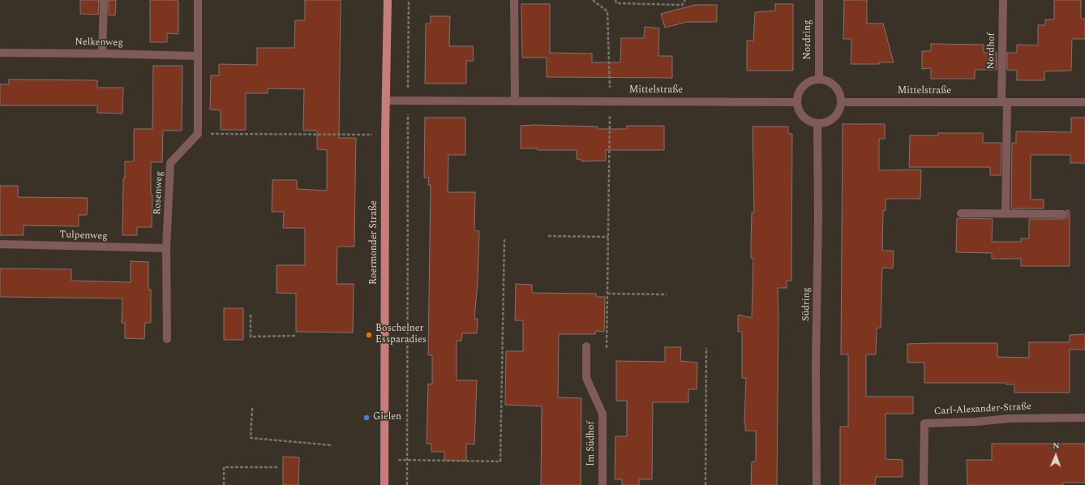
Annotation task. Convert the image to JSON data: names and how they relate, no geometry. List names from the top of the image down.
{
  "streets": {
    "main road": ["Roermonder Straße"],
    "street": [
      "Nordring",
      "Nelkenweg",
      "Nordhof",
      "Mittelstraße",
      "Rosenweg",
      "Tulpenweg",
      "Südring",
      "Carl-Alexander-Straße",
      "Im Südhof"
    ]
  },
  "crossings": [
    ["Nordring", "Mittelstraße"],
    ["Nordring", "Südring"],
    ["Nordhof", "Mittelstraße"],
    ["Mittelstraße", "Roermonder Straße"],
    ["Mittelstraße", "Südring"],
    ["Rosenweg", "Tulpenweg"]
  ],
  "places": ["Boschelner Essparadies", "Gielen"],
  "north": "top"
}
